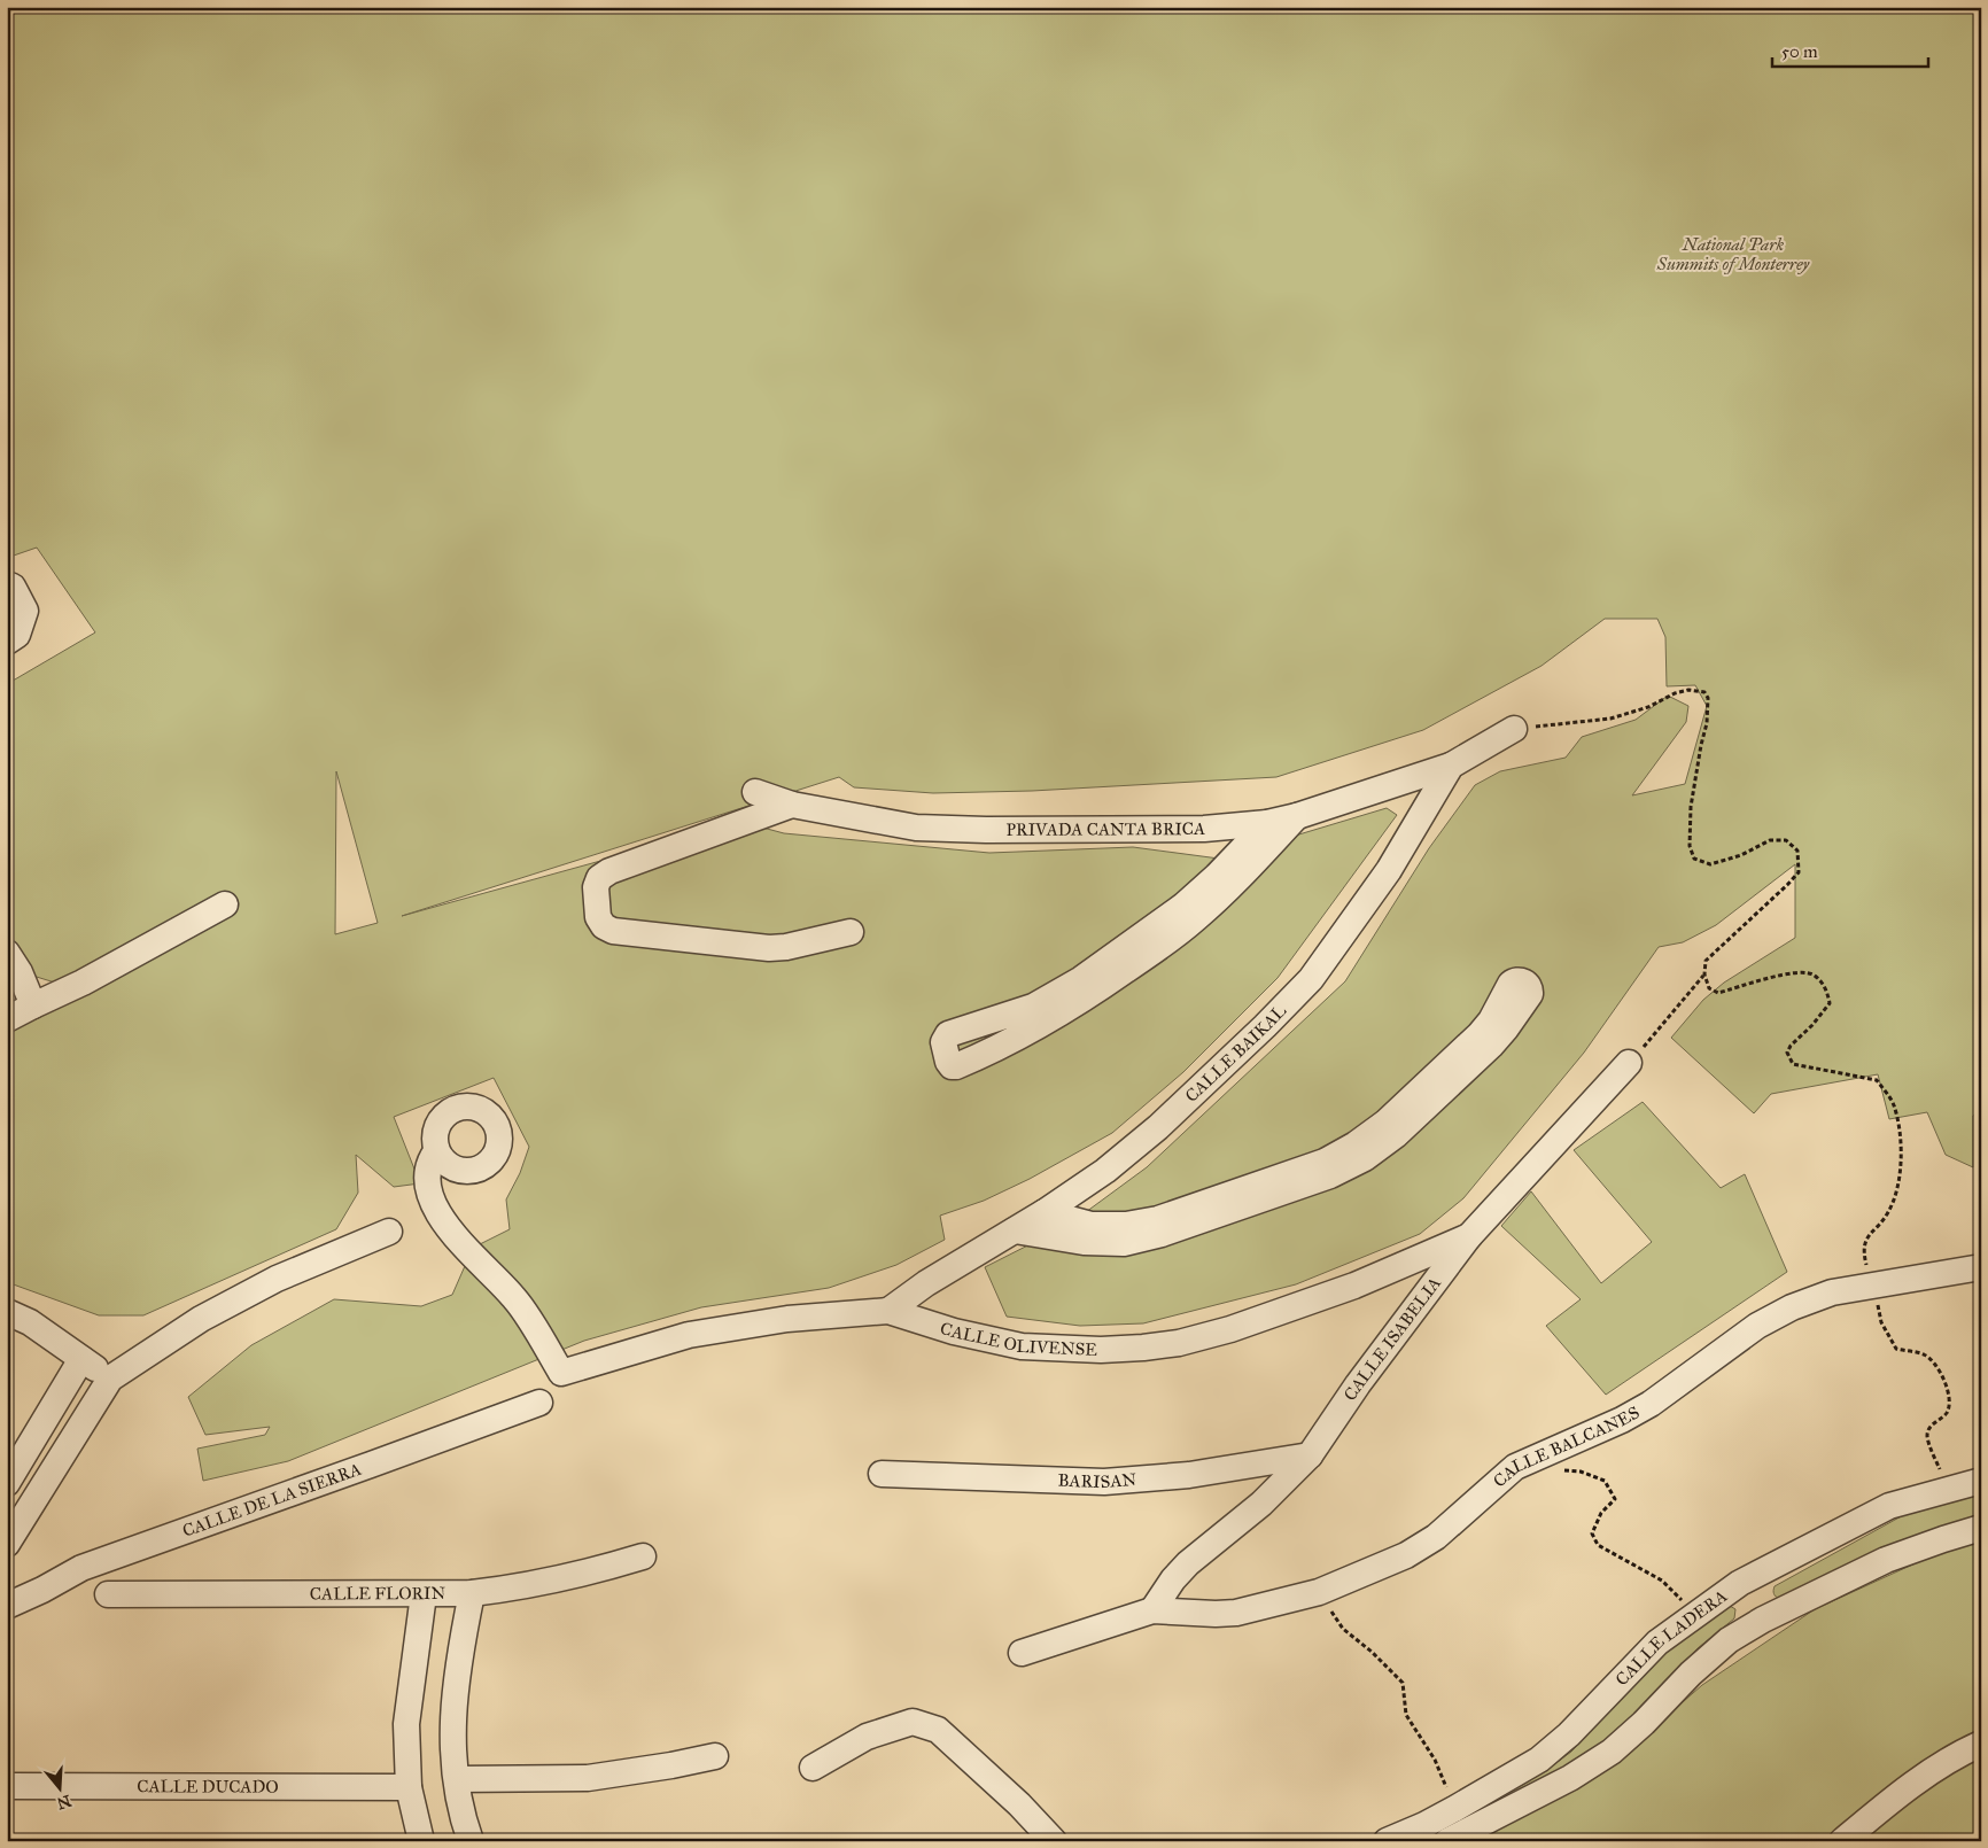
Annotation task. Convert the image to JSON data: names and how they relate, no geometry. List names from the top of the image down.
{
  "streets": {
    "street": [
      "PRIVADA CANTA BRICA",
      "CALLE BAIKAL",
      "CALLE OLIVENSE",
      "CALLE ISABELIA",
      "CALLE BALCANES",
      "BARISAN",
      "CALLE DE LA SIERRA",
      "CALLE FLORIN",
      "CALLE LADERA",
      "CALLE DUCADO"
    ]
  },
  "crossings": [
    ["PRIVADA CANTA BRICA", "CALLE BAIKAL"],
    ["CALLE BAIKAL", "CALLE OLIVENSE"],
    ["CALLE OLIVENSE", "CALLE ISABELIA"],
    ["CALLE ISABELIA", "CALLE BALCANES"],
    ["CALLE ISABELIA", "BARISAN"]
  ],
  "parks": ["National Park Summits of Monterrey"],
  "scale_bar": "50 m",
  "north": "bottom"
}
